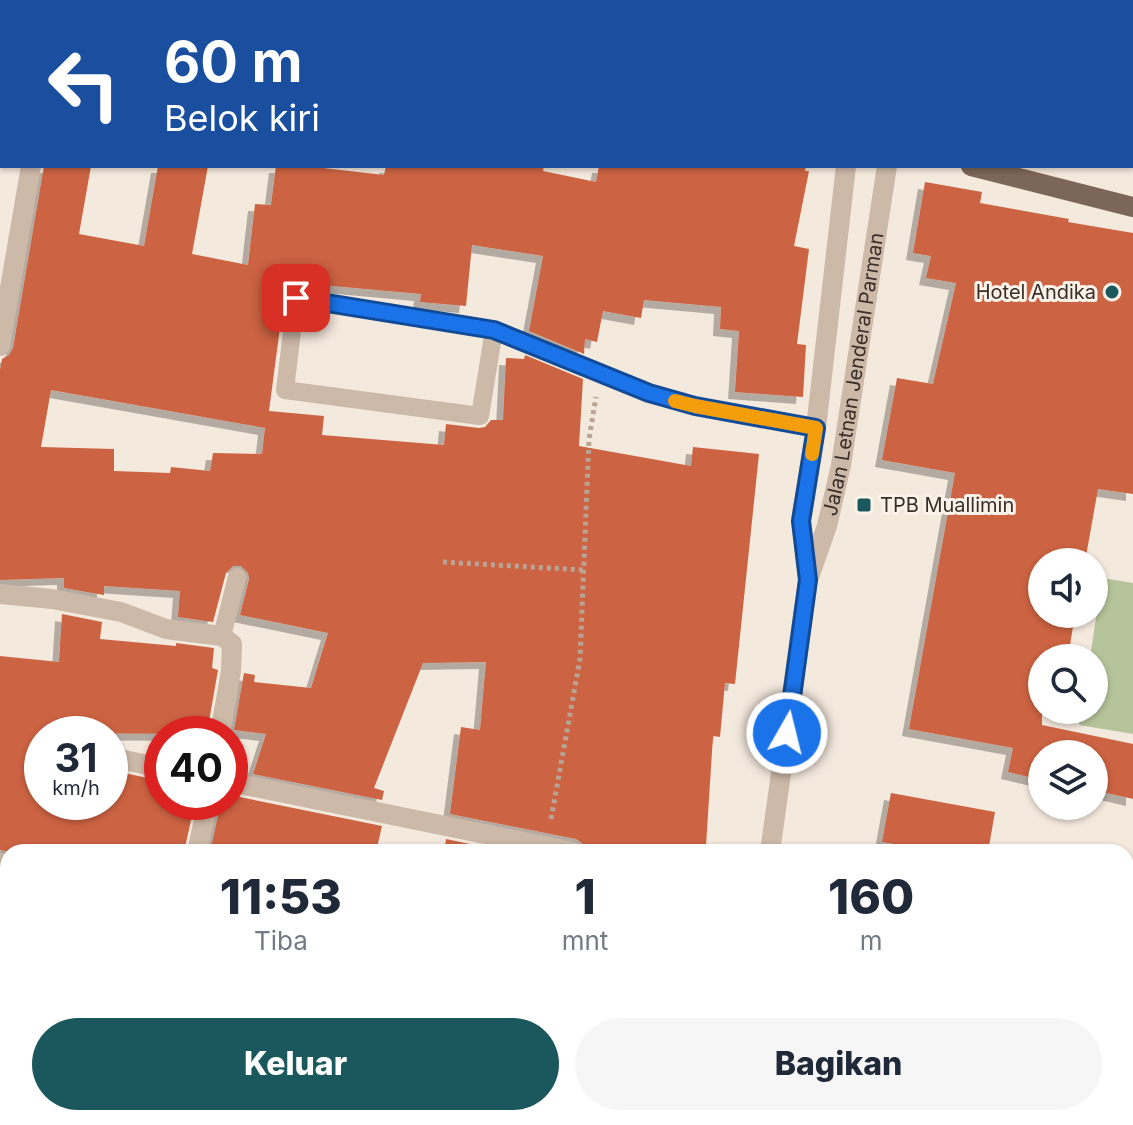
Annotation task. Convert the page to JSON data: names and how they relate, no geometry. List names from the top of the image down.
{
  "streets": {
    "street": ["Jalan Letnan Jenderal Parman"]
  },
  "places": {
    "other": ["Hotel Andika"],
    "transit": ["TPB Muallimin"]
  },
  "page": {
    "turn": ["60 m", "Belok kiri"],
    "speed": "31 km/h",
    "limit": "40",
    "eta": [
      "11:53",
      "Tiba",
      "1",
      "mnt",
      "160",
      "m"
    ],
    "buttons": ["Keluar", "Bagikan"]
  }
}
